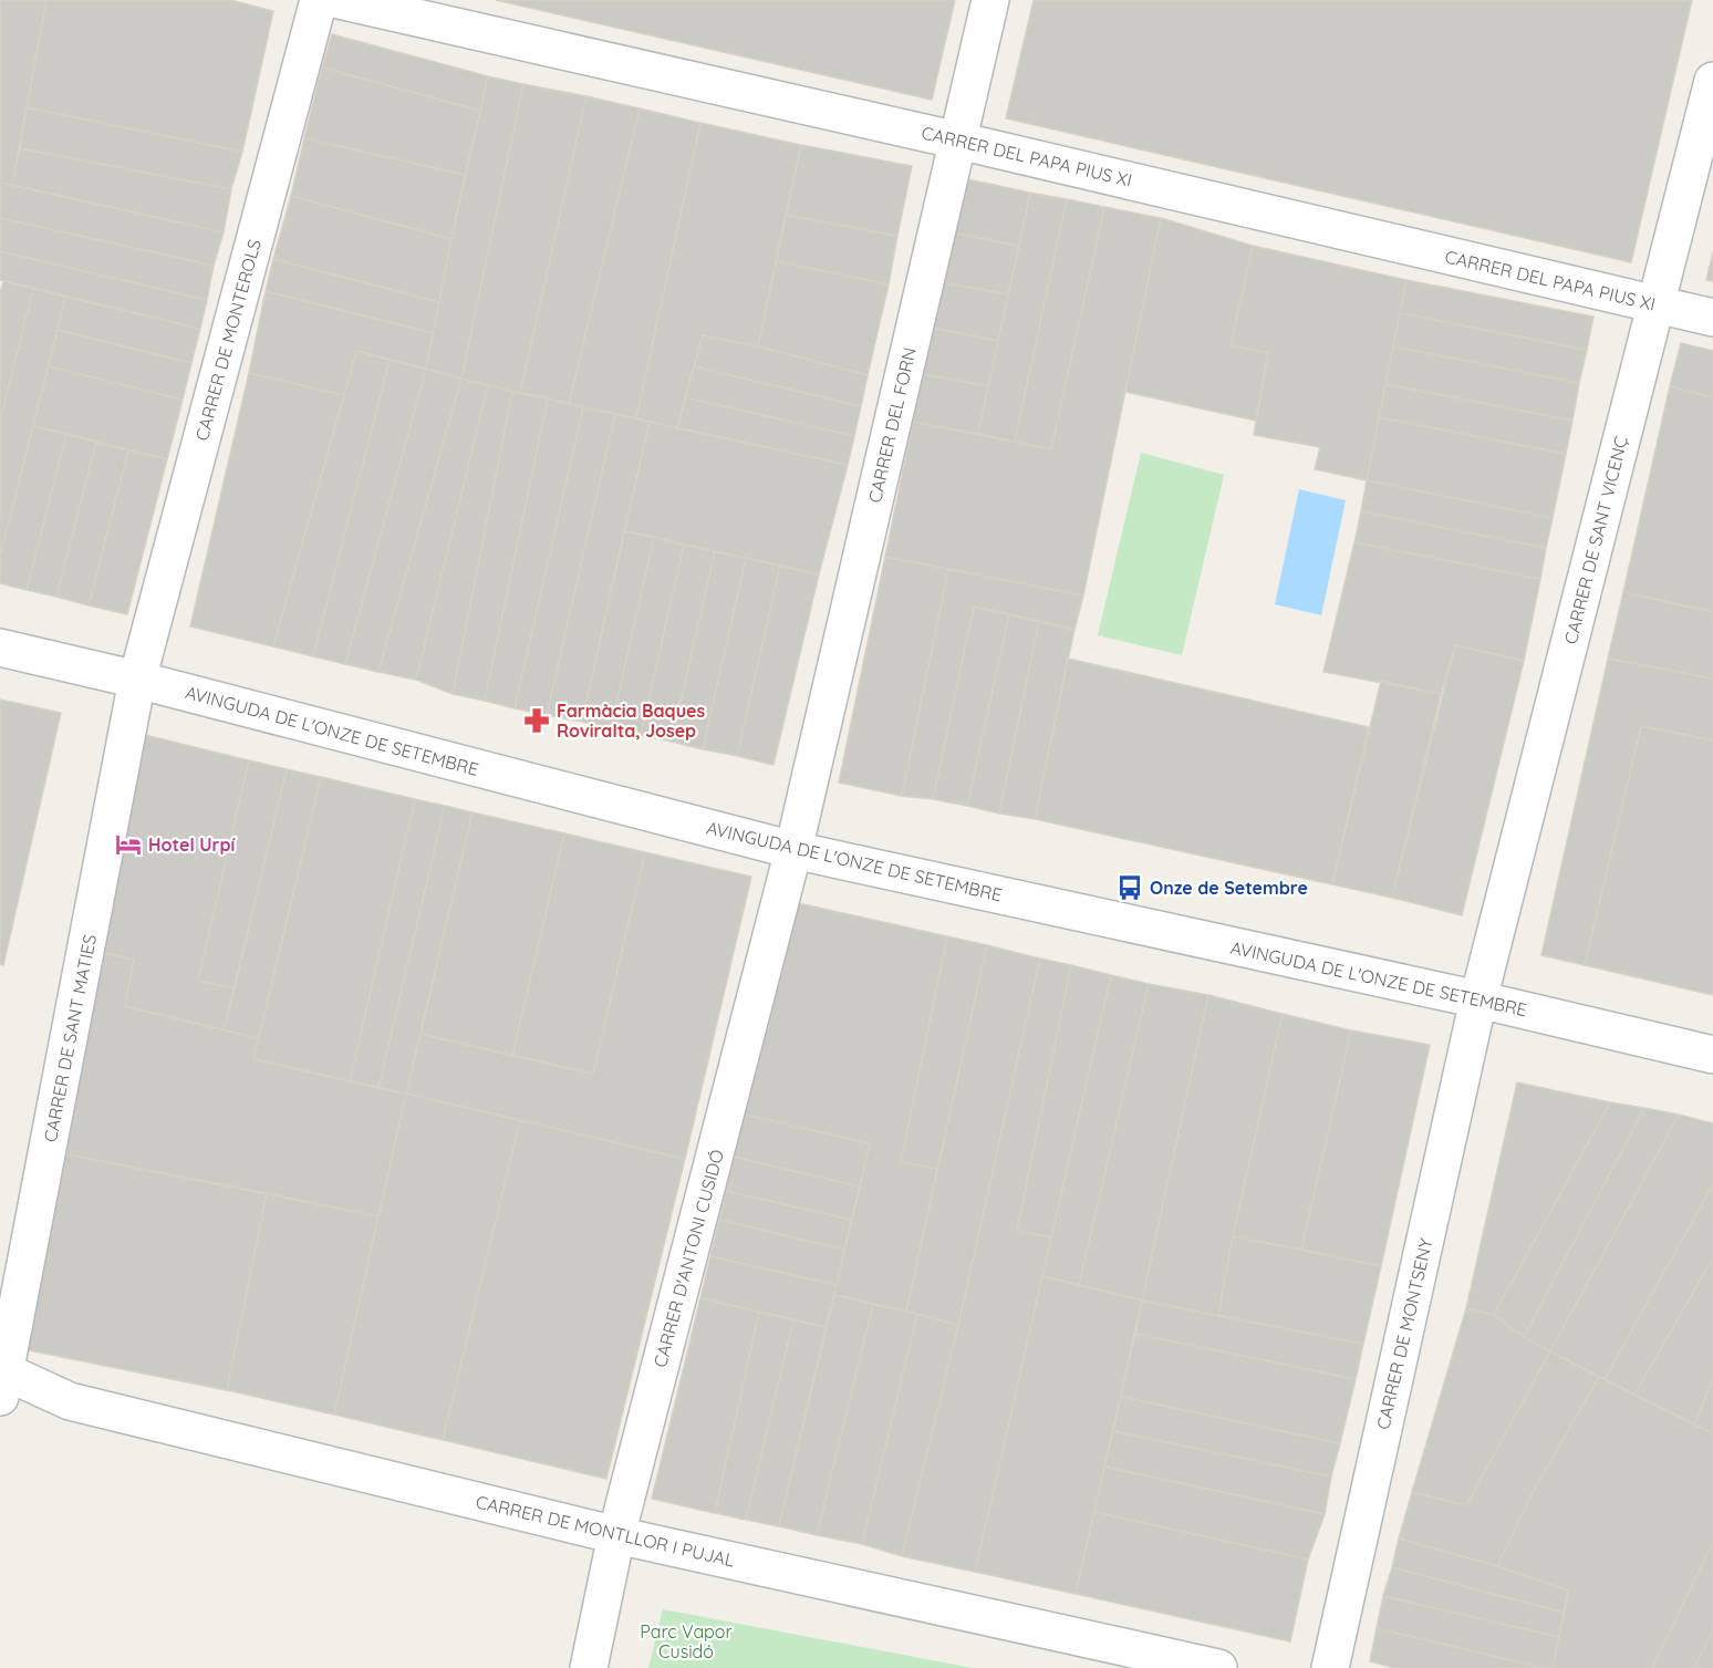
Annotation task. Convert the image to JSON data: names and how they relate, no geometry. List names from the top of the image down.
{
  "streets": {
    "street": [
      "CARRER DEL PAPA PIUS XI",
      "CARRER DE MONTEROLS",
      "CARRER DEL FORN",
      "CARRER DE SANT VICENÇ",
      "AVINGUDA DE L'ONZE DE SETEMBRE",
      "CARRER DE SANT MATIES",
      "CARRER D'ANTONI CUSIDÓ",
      "CARRER DE MONTSENY",
      "CARRER DE MONTLLOR I PUJAL"
    ]
  },
  "crossings": [
    ["CARRER DEL PAPA PIUS XI", "CARRER DEL FORN"],
    ["CARRER DEL PAPA PIUS XI", "CARRER DE SANT VICENÇ"],
    ["CARRER DE MONTEROLS", "AVINGUDA DE L'ONZE DE SETEMBRE"],
    ["CARRER DE MONTEROLS", "CARRER DE SANT MATIES"],
    ["CARRER DEL FORN", "AVINGUDA DE L'ONZE DE SETEMBRE"],
    ["CARRER DEL FORN", "CARRER D'ANTONI CUSIDÓ"],
    ["CARRER DE SANT VICENÇ", "AVINGUDA DE L'ONZE DE SETEMBRE"],
    ["CARRER DE SANT VICENÇ", "CARRER DE MONTSENY"],
    ["AVINGUDA DE L'ONZE DE SETEMBRE", "CARRER DE SANT MATIES"],
    ["AVINGUDA DE L'ONZE DE SETEMBRE", "CARRER D'ANTONI CUSIDÓ"],
    ["AVINGUDA DE L'ONZE DE SETEMBRE", "CARRER DE MONTSENY"],
    ["CARRER DE SANT MATIES", "CARRER DE MONTLLOR I PUJAL"],
    ["CARRER D'ANTONI CUSIDÓ", "CARRER DE MONTLLOR I PUJAL"]
  ],
  "parks": ["Parc Vapor Cusidó"],
  "places": {
    "pharmacy": ["Farmàcia Baques Roviralta, Josep"],
    "hotel": ["Hotel Urpí"],
    "bus stop": ["Onze de Setembre"]
  }
}
